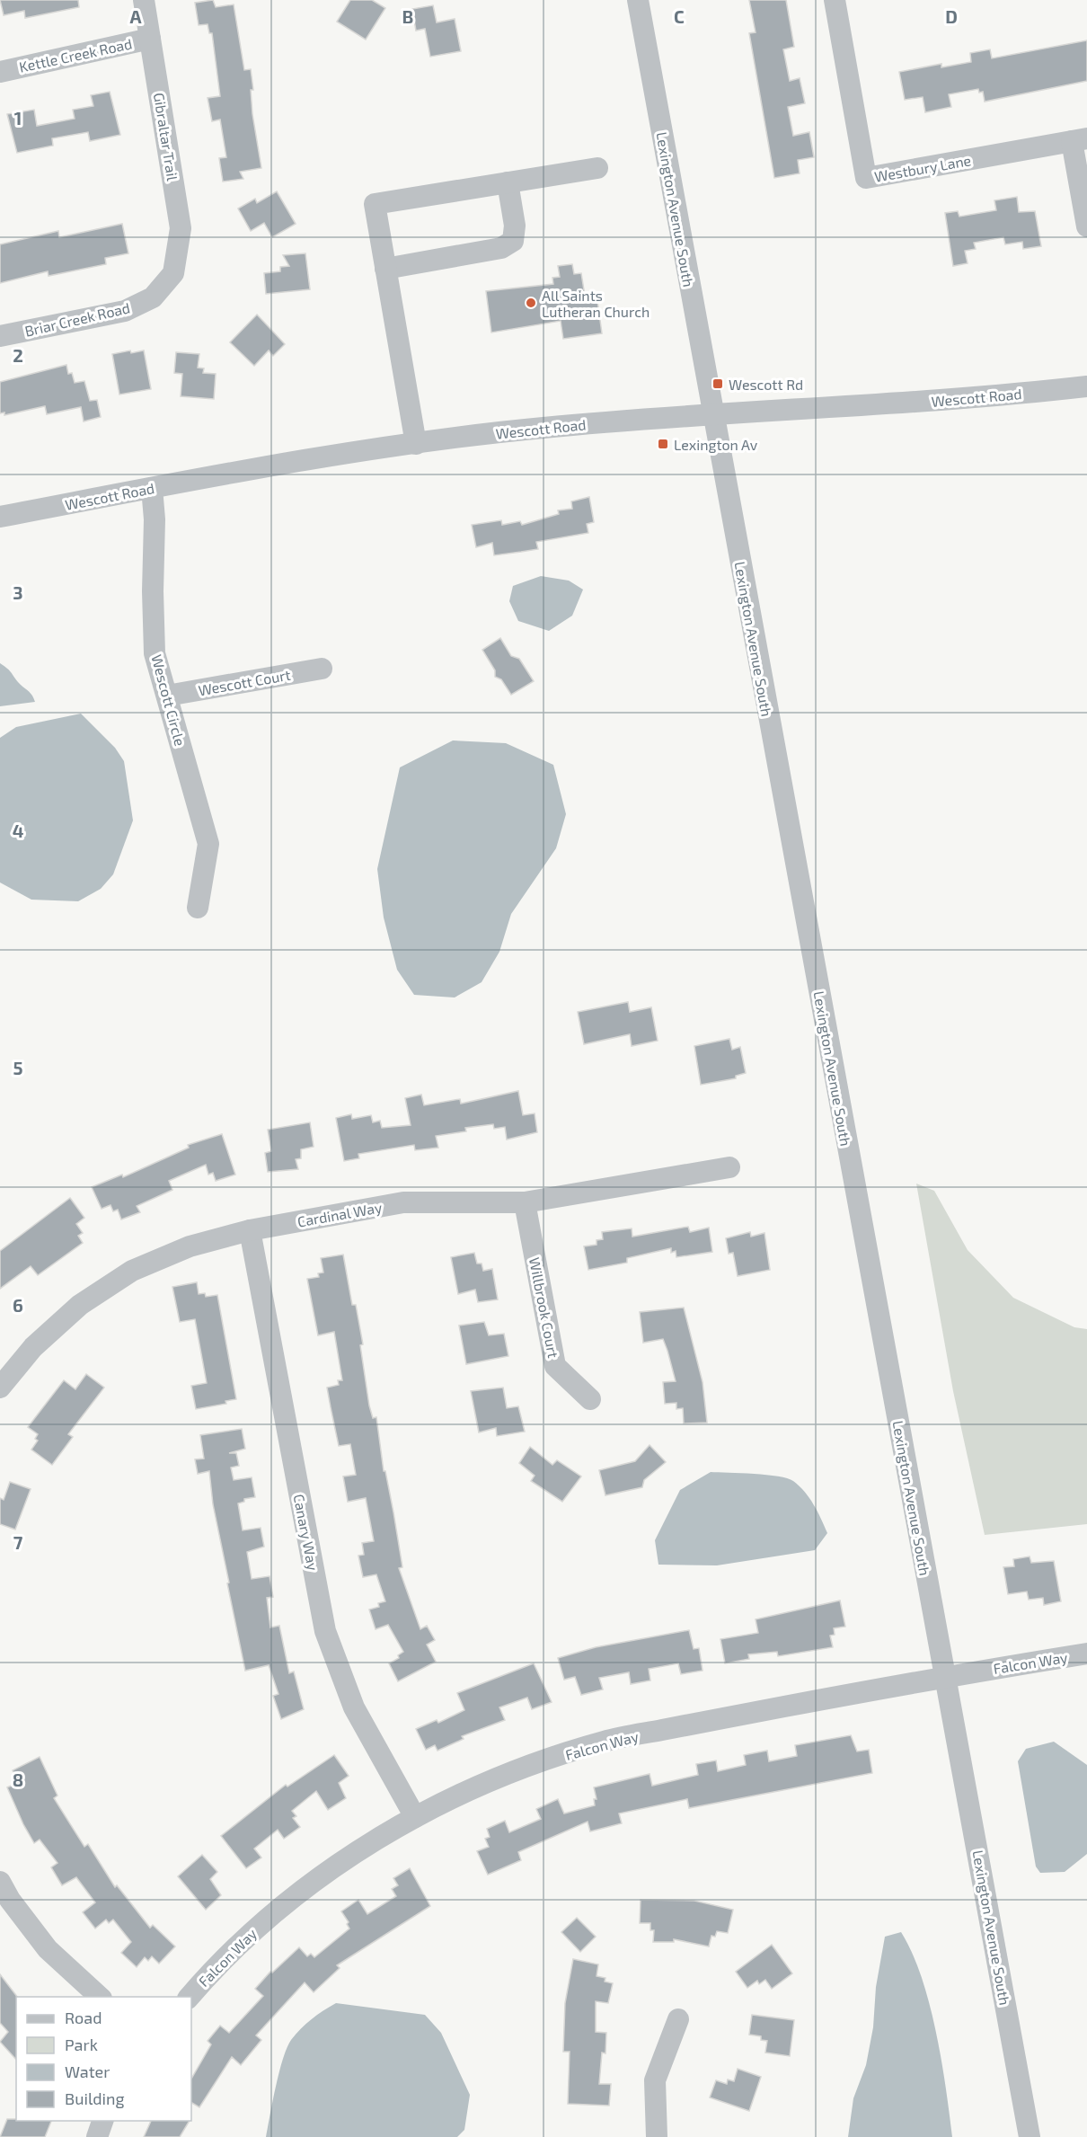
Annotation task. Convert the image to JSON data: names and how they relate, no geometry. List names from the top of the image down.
{
  "streets": {
    "street": [
      "Kettle Creek Road",
      "Gibraltar Trail",
      "Westbury Lane",
      "Lexington Avenue South",
      "Briar Creek Road",
      "Wescott Road",
      "Wescott Court",
      "Wescott Circle",
      "Cardinal Way",
      "Willbrook Court",
      "Canary Way",
      "Falcon Way"
    ]
  },
  "crossings": [
    ["Kettle Creek Road", "Gibraltar Trail"],
    ["Gibraltar Trail", "Briar Creek Road"],
    ["Lexington Avenue South", "Wescott Road"],
    ["Lexington Avenue South", "Falcon Way"],
    ["Wescott Road", "Wescott Circle"],
    ["Wescott Court", "Wescott Circle"],
    ["Cardinal Way", "Willbrook Court"],
    ["Cardinal Way", "Canary Way"],
    ["Canary Way", "Falcon Way"]
  ],
  "places": {
    "other": ["All Saints Lutheran Church"],
    "transit": ["Wescott Rd", "Lexington Av"]
  },
  "legend": [
    "Road",
    "Park",
    "Water",
    "Building"
  ],
  "grid": {
    "columns": [
      "A",
      "B",
      "C",
      "D"
    ],
    "rows": [
      "1",
      "2",
      "3",
      "4",
      "5",
      "6",
      "7",
      "8"
    ]
  }
}
